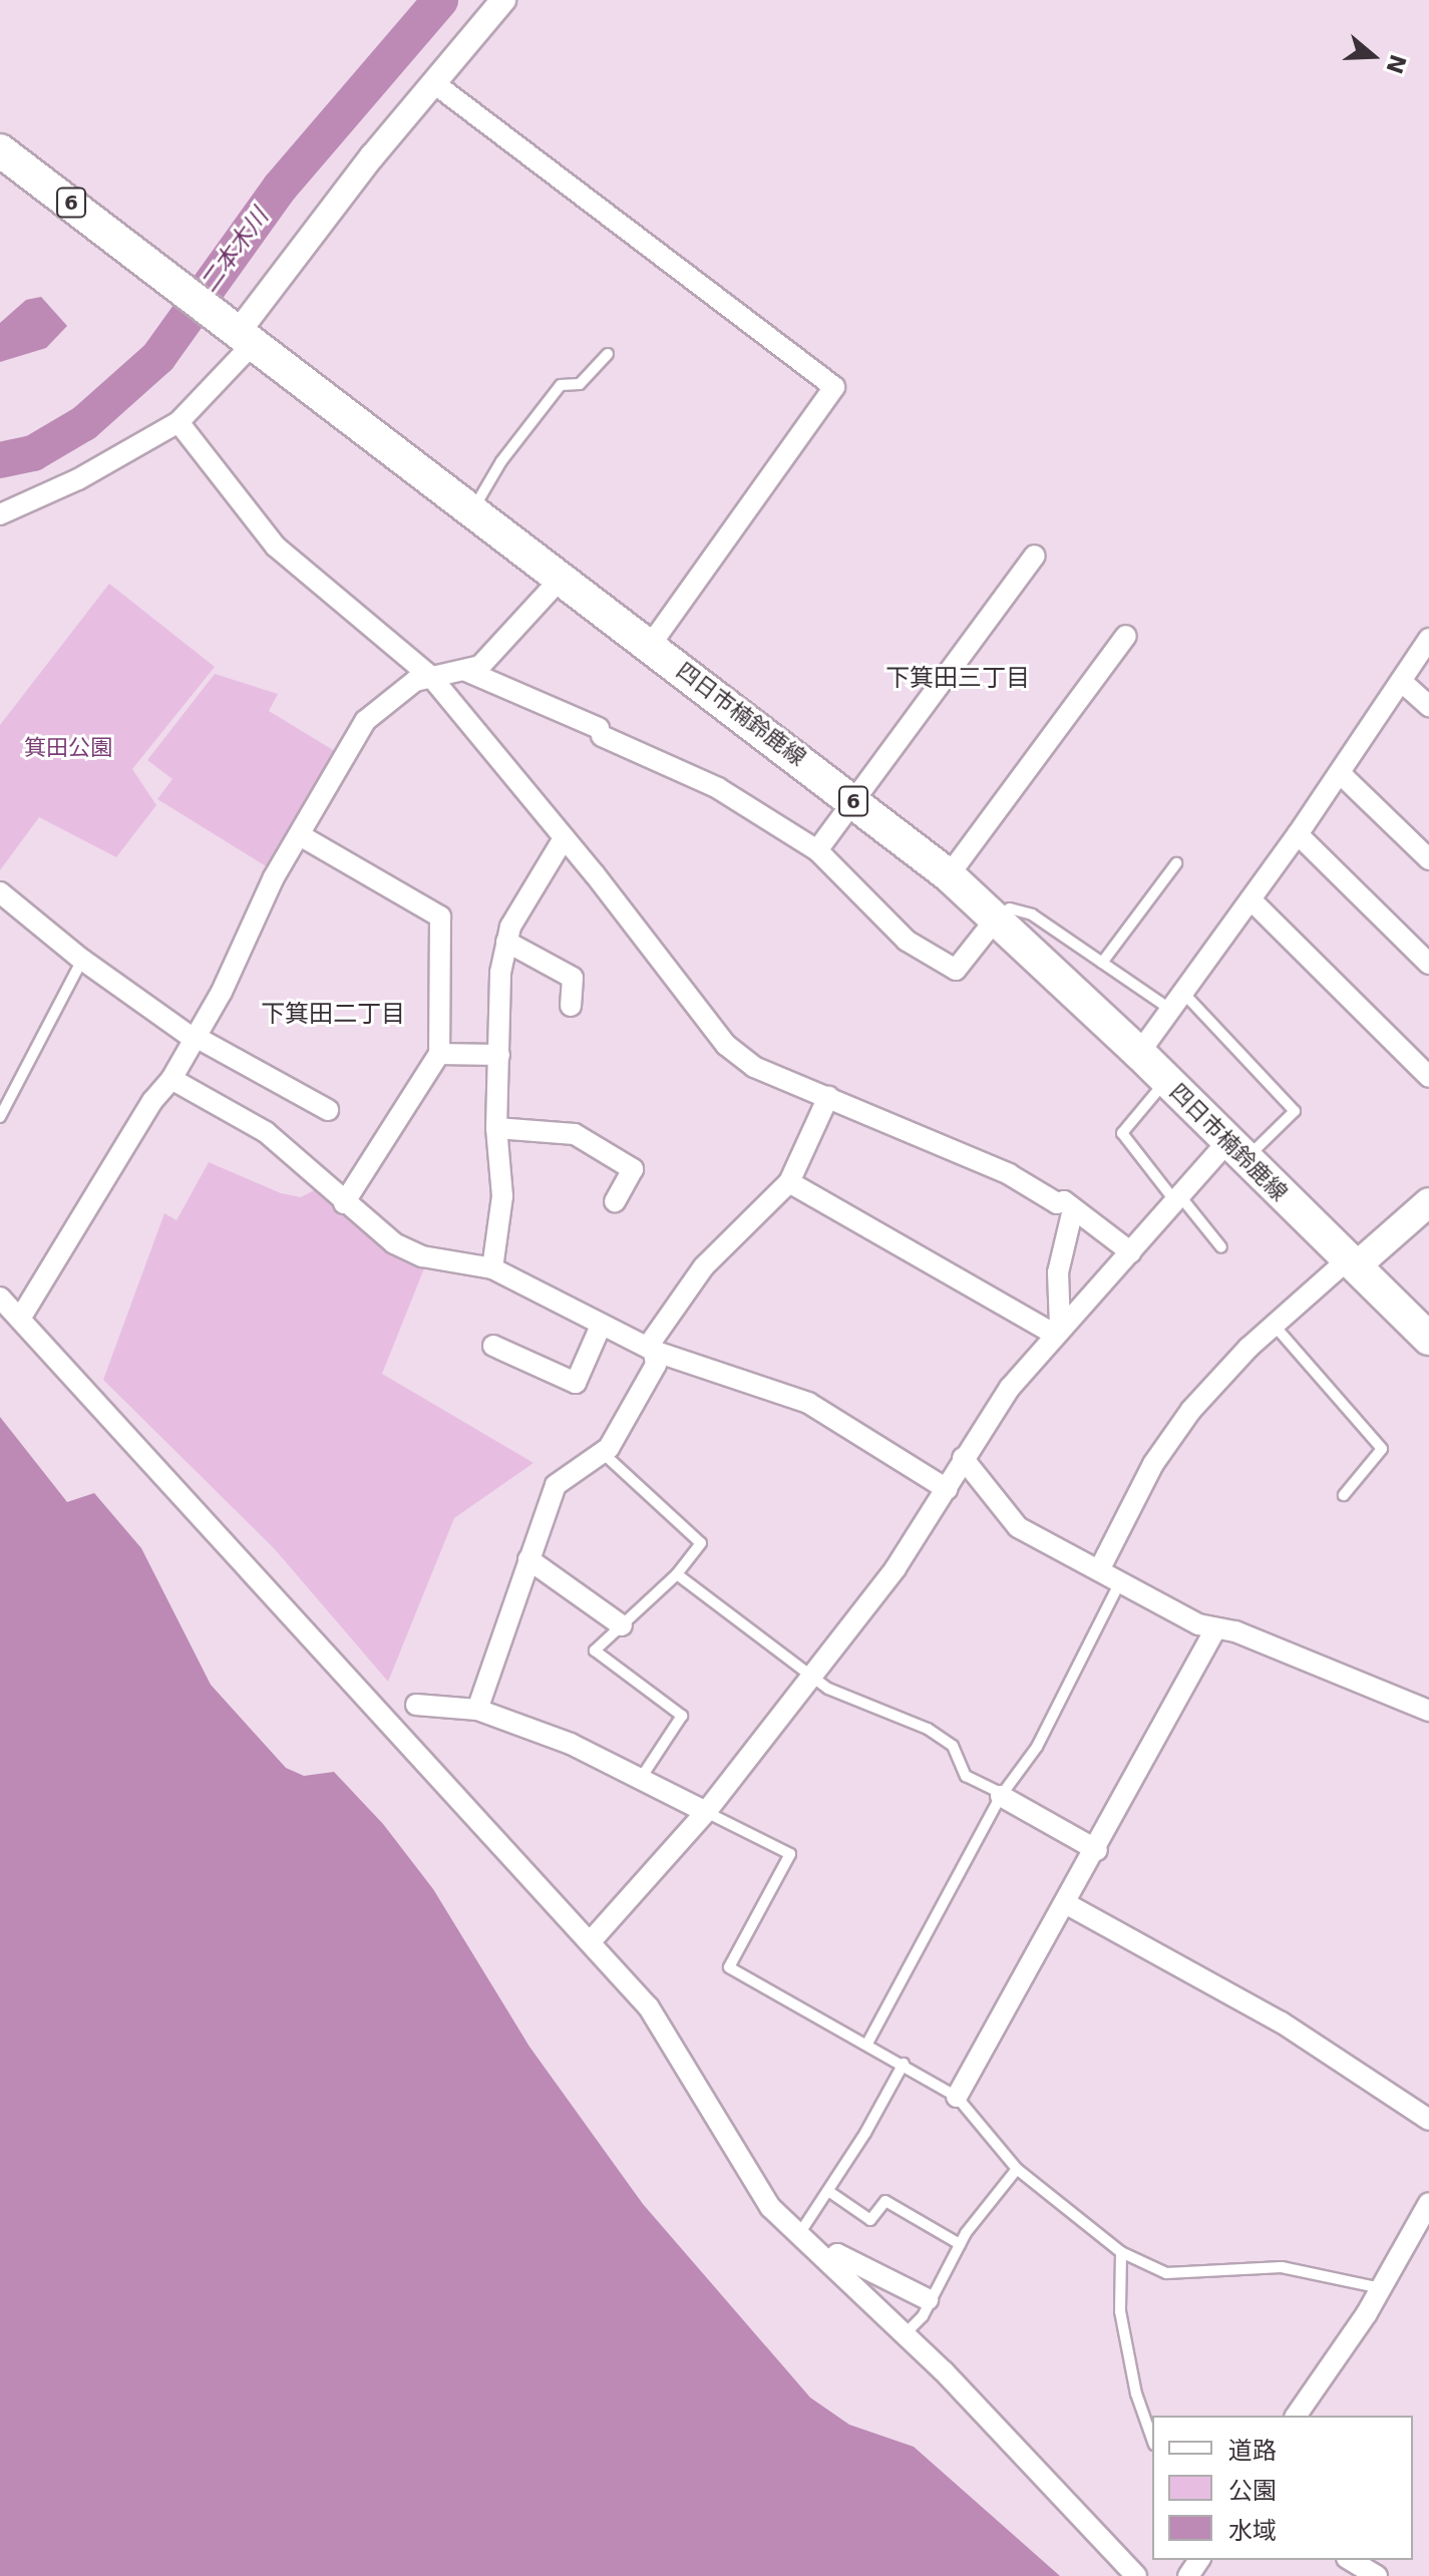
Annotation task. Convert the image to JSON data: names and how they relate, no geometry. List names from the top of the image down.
{
  "streets": {
    "main road": ["6", "四日市楠鈴鹿線"]
  },
  "districts": ["下箕田三丁目", "下箕田二丁目"],
  "water": ["二本木川"],
  "parks": ["箕田公園"],
  "legend": ["道路", "公園", "水域"],
  "north": "right"
}
